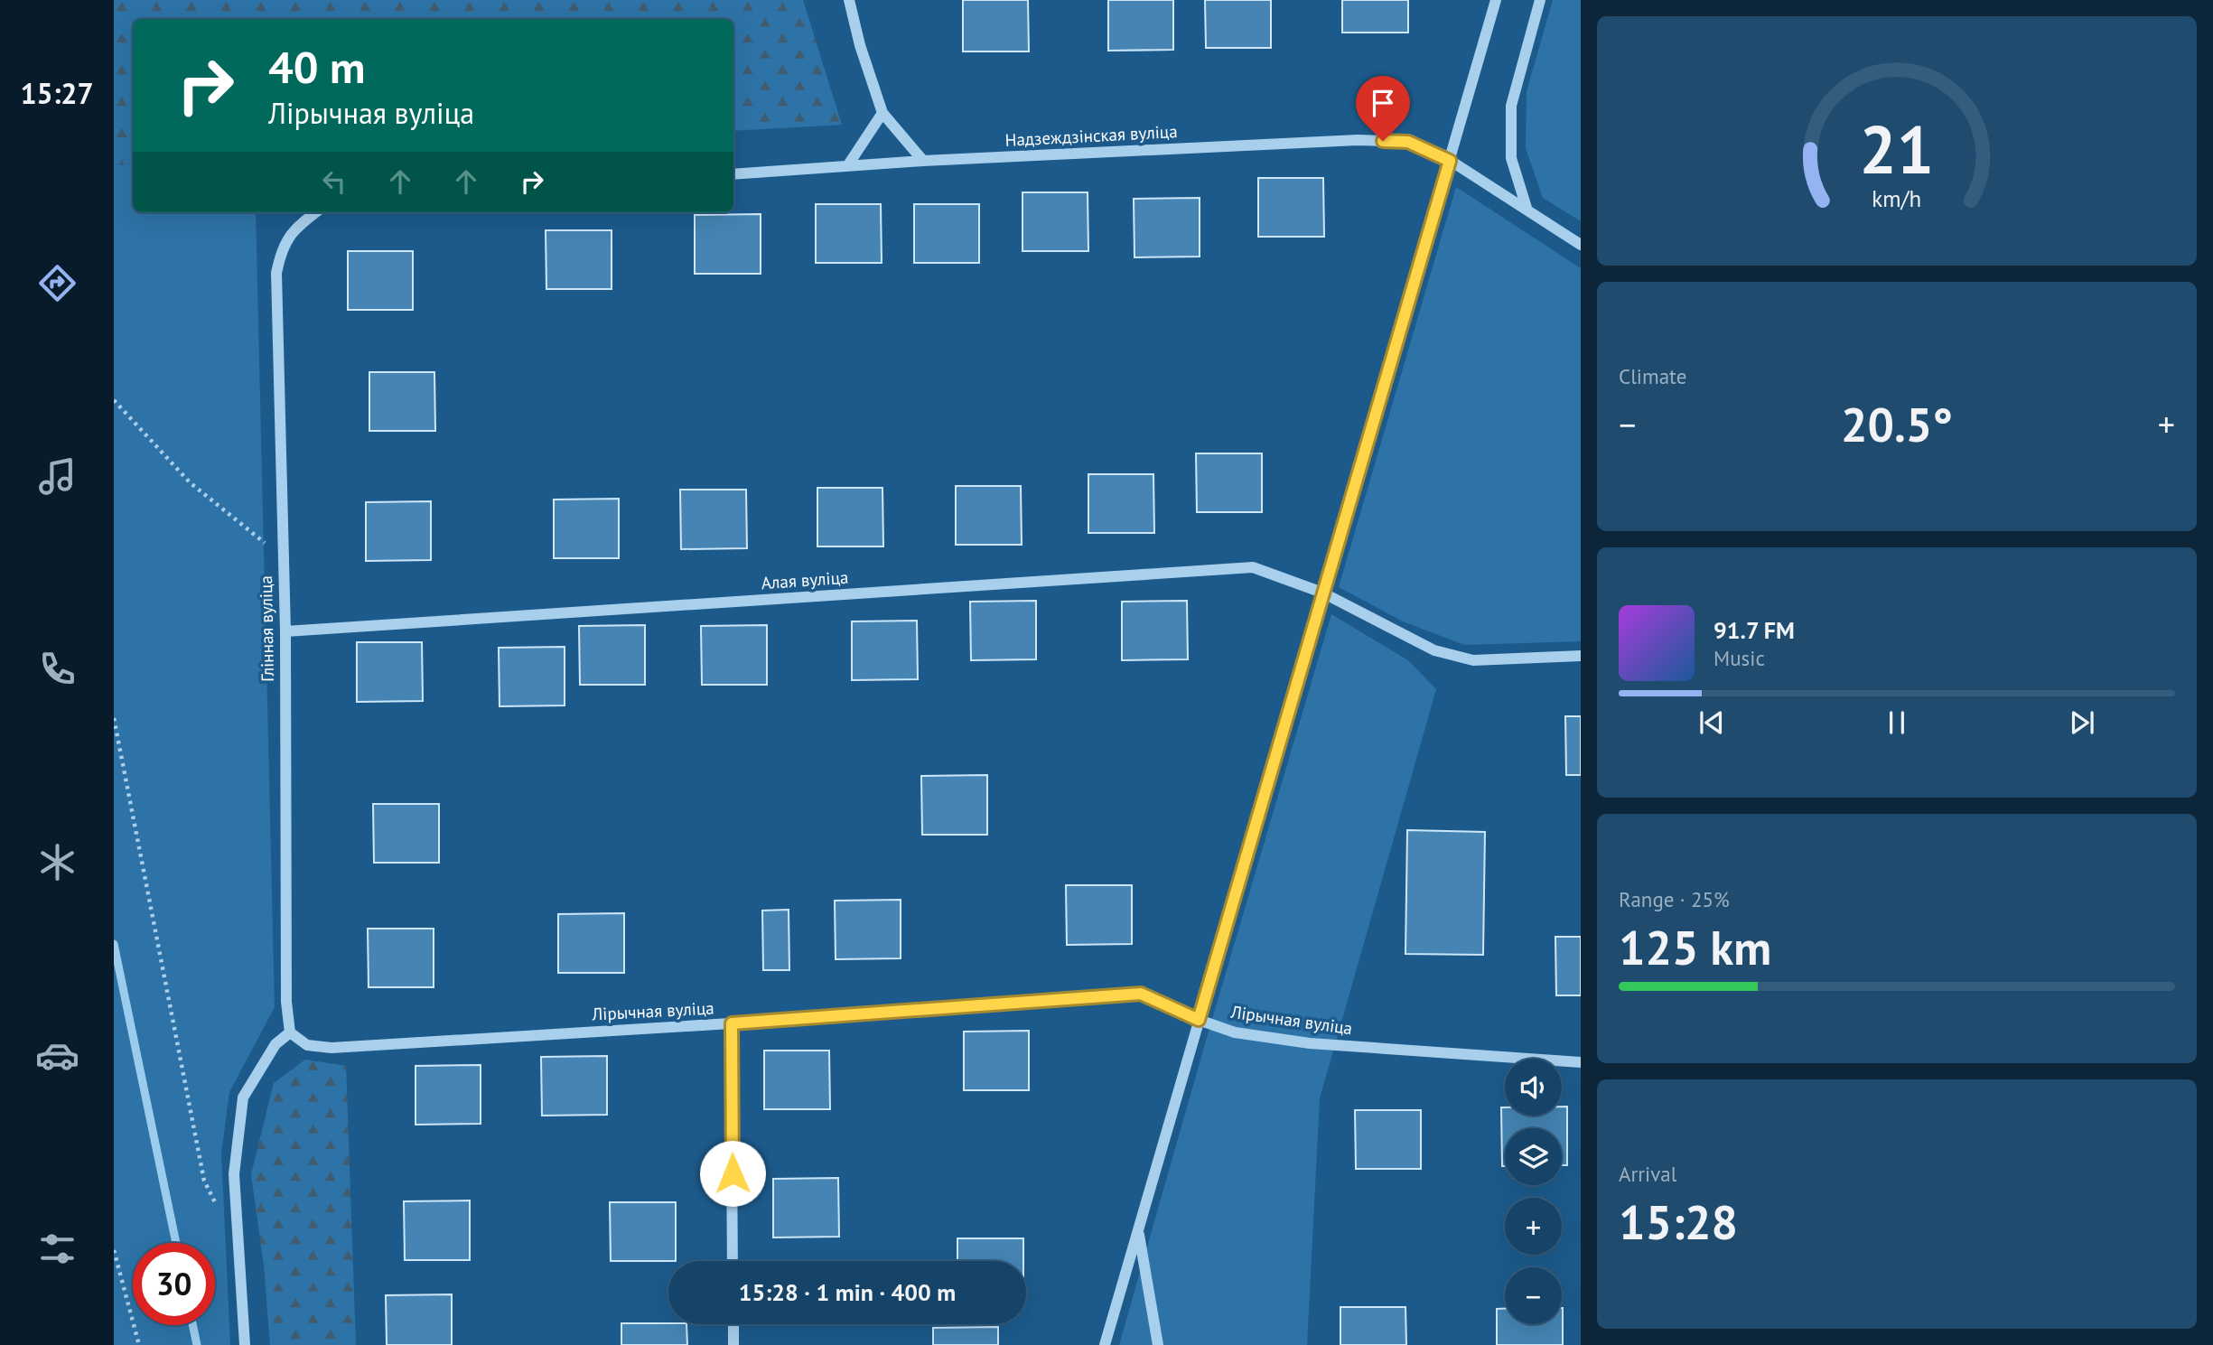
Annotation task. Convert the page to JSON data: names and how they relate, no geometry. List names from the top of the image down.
{
  "streets": {
    "street": [
      "Надзеждзінская вуліца",
      "Алая вуліца",
      "Глінная вуліца",
      "Лірычная вуліца"
    ]
  },
  "crossings": [
    ["Алая вуліца", "Глінная вуліца"],
    ["Глінная вуліца", "Лірычная вуліца"]
  ],
  "page": {
    "tabs": "15:27",
    "turn": ["40 m", "Лірычная вуліца"],
    "tile": [
      "Climate",
      ["Range · 25%", "125 km"],
      ["Arrival", "15:28"]
    ],
    "heat": ["−", "20.5°", "+"],
    "song": ["91.7 FM", "Music"],
    "map_buttons": ["+", "−"],
    "limit": "30",
    "trip": "15:28 · 1 min · 400 m",
    "gauge": ["21", "km/h"]
  }
}
